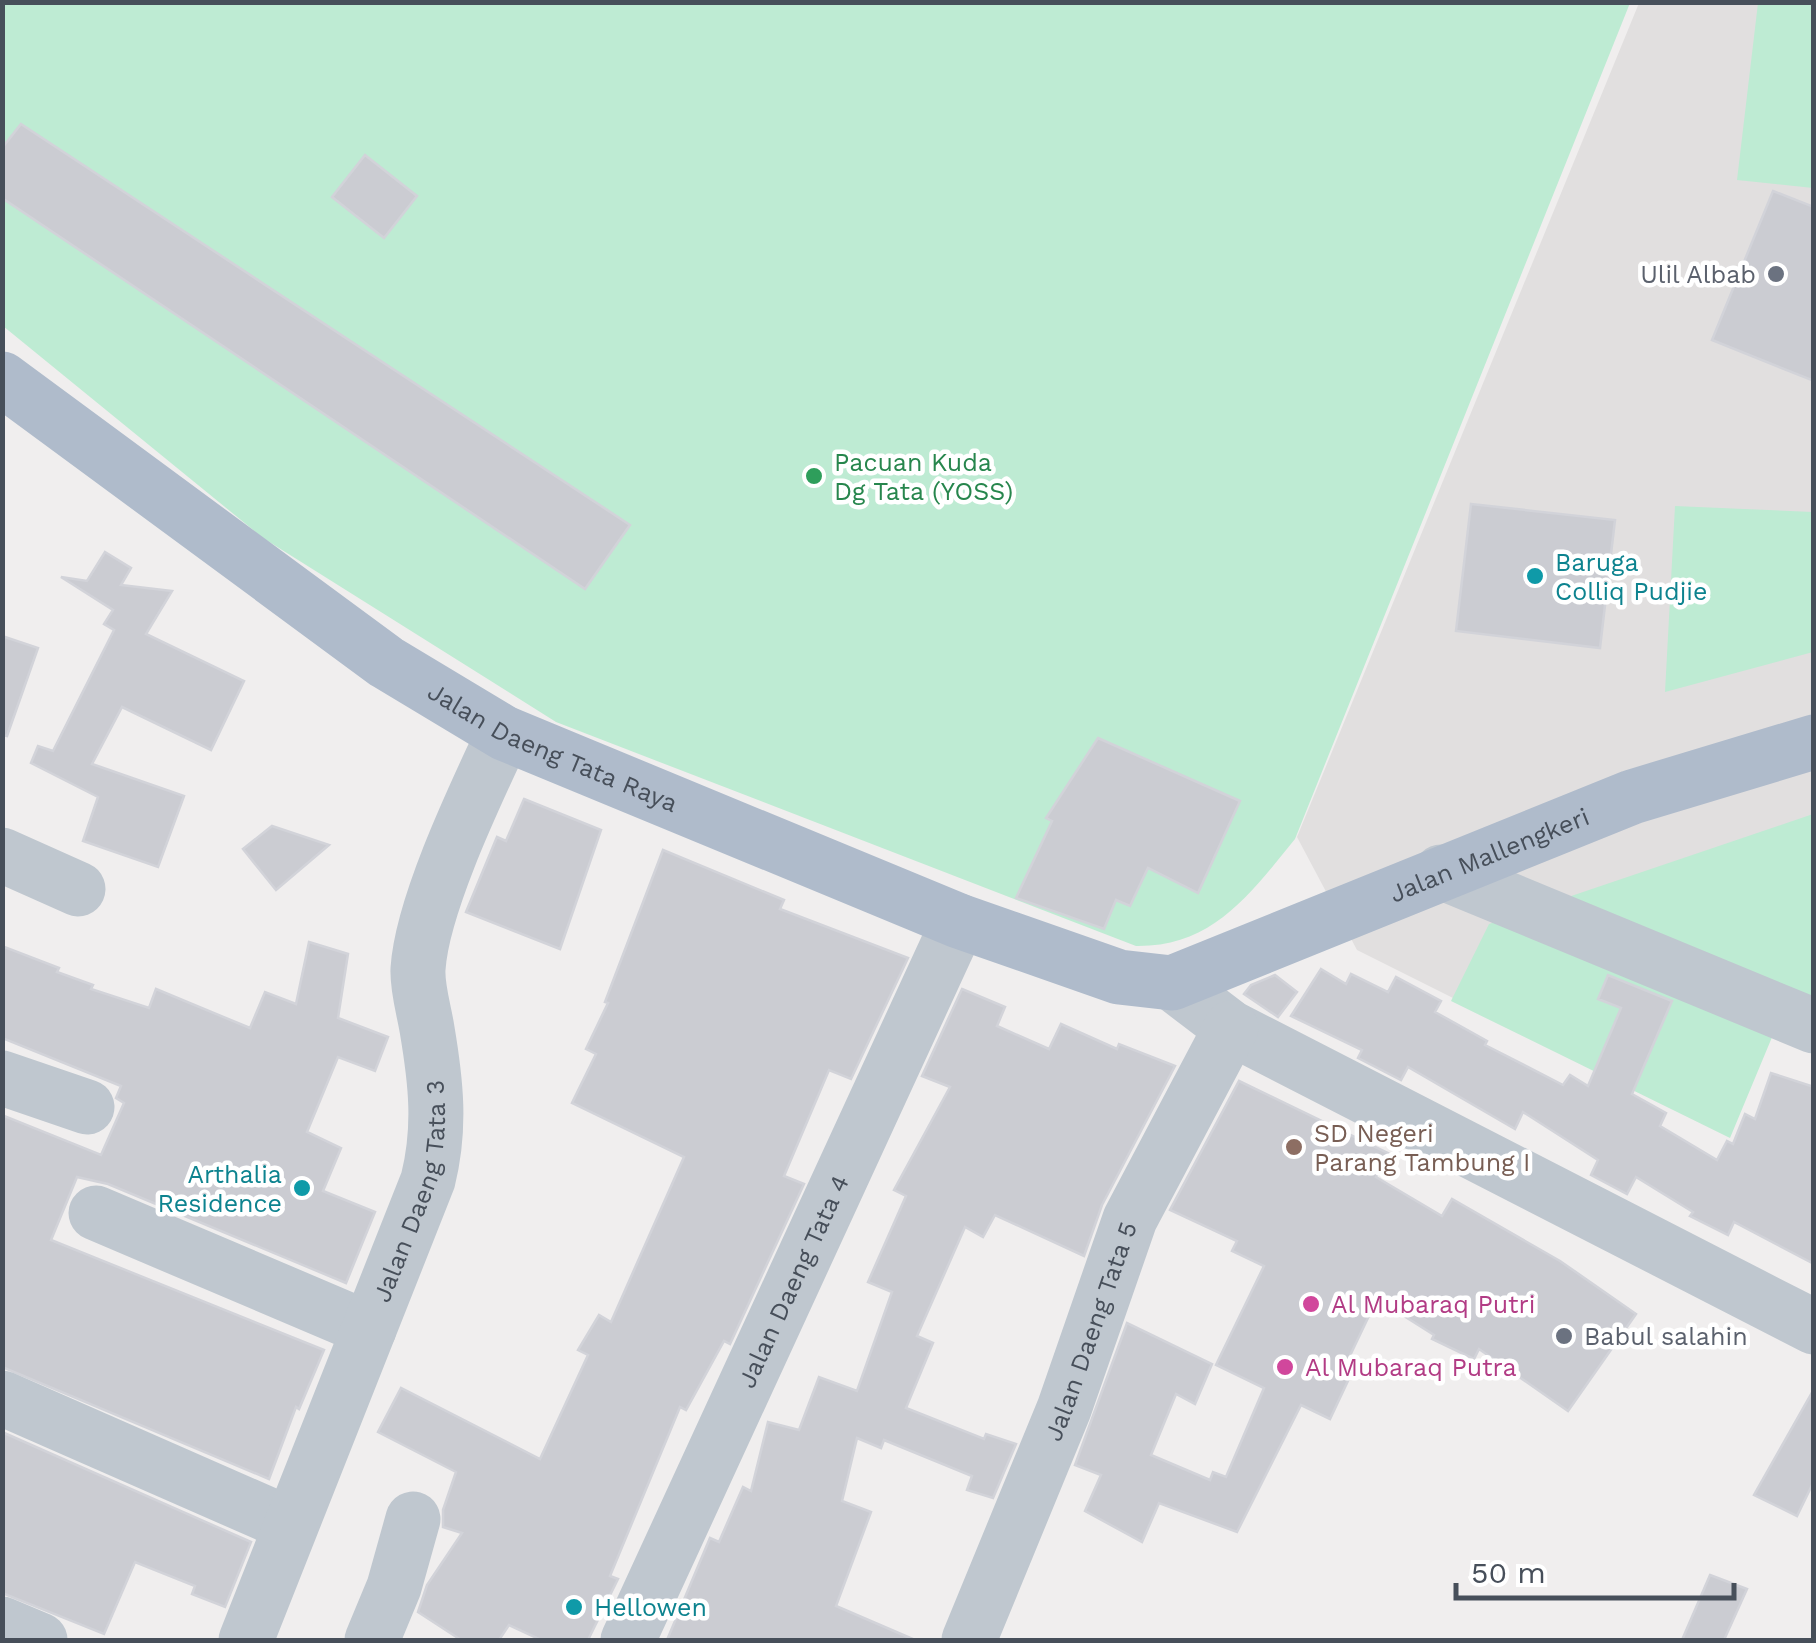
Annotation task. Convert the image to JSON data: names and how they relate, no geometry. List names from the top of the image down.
{
  "streets": {
    "main road": ["Jalan Daeng Tata Raya", "Jalan Mallengkeri"],
    "street": ["Jalan Daeng Tata 3", "Jalan Daeng Tata 4", "Jalan Daeng Tata 5"]
  },
  "crossings": [
    ["Jalan Daeng Tata Raya", "Jalan Mallengkeri"],
    ["Jalan Daeng Tata Raya", "Jalan Daeng Tata 3"],
    ["Jalan Daeng Tata Raya", "Jalan Daeng Tata 4"]
  ],
  "places": [
    "Ulil Albab",
    "Pacuan Kuda Dg Tata (YOSS)",
    "Baruga Colliq Pudjie",
    "SD Negeri Parang Tambung I",
    "Arthalia Residence",
    "Al Mubaraq Putri",
    "Babul salahin",
    "Al Mubaraq Putra",
    "Hellowen"
  ],
  "scale_bar": "50 m"
}
